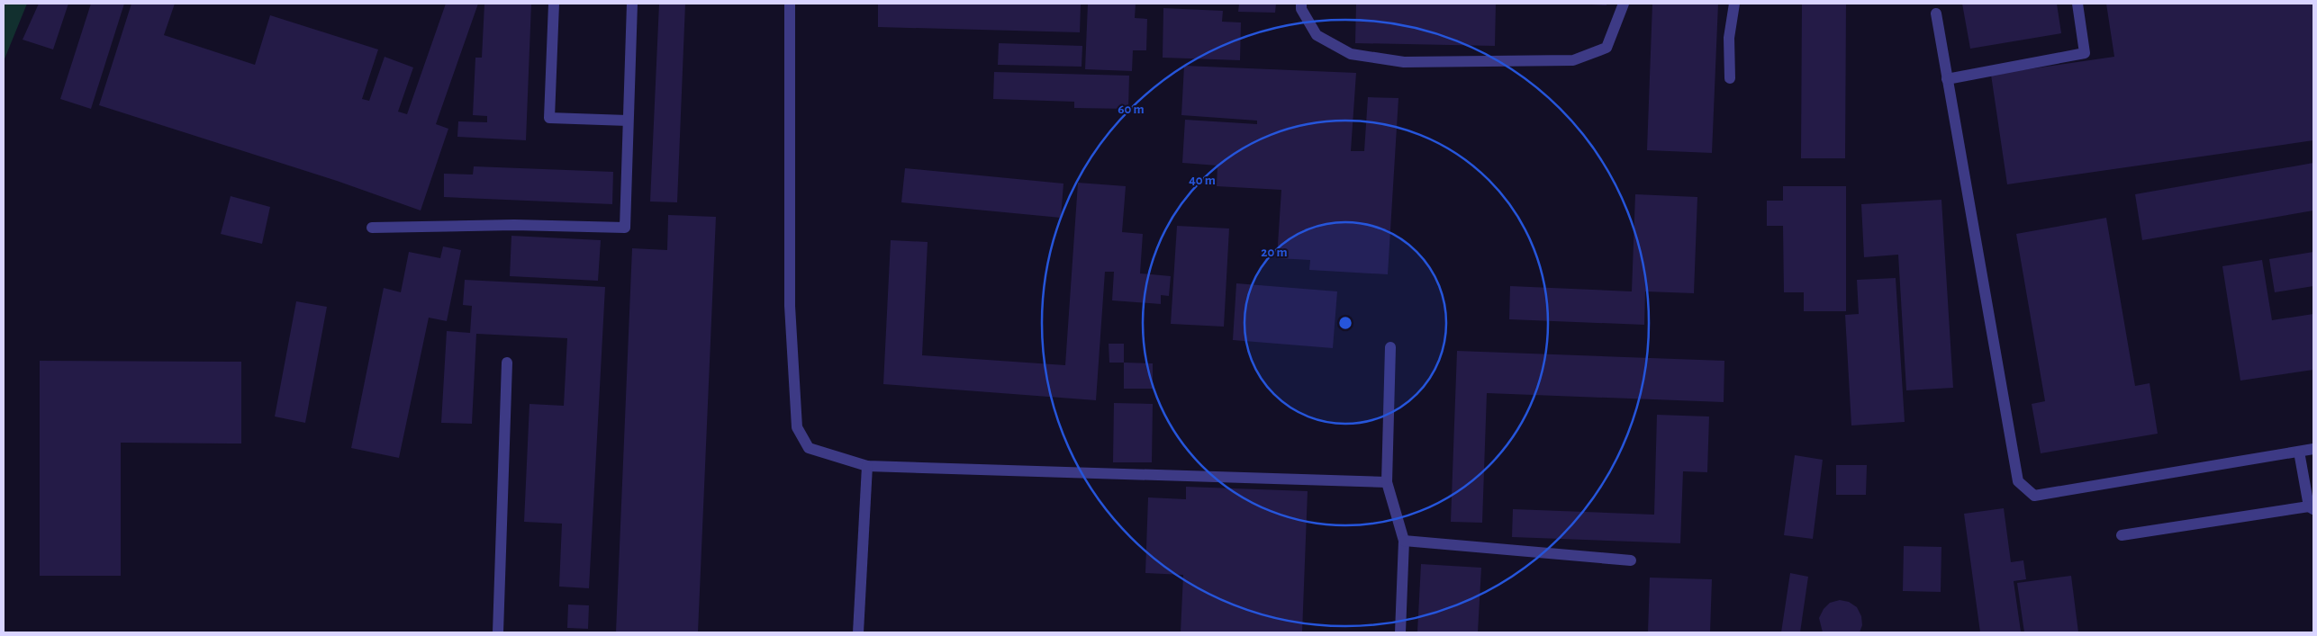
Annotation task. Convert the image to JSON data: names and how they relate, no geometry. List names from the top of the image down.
{
  "rings": ["60 m", "40 m", "20 m"]
}
